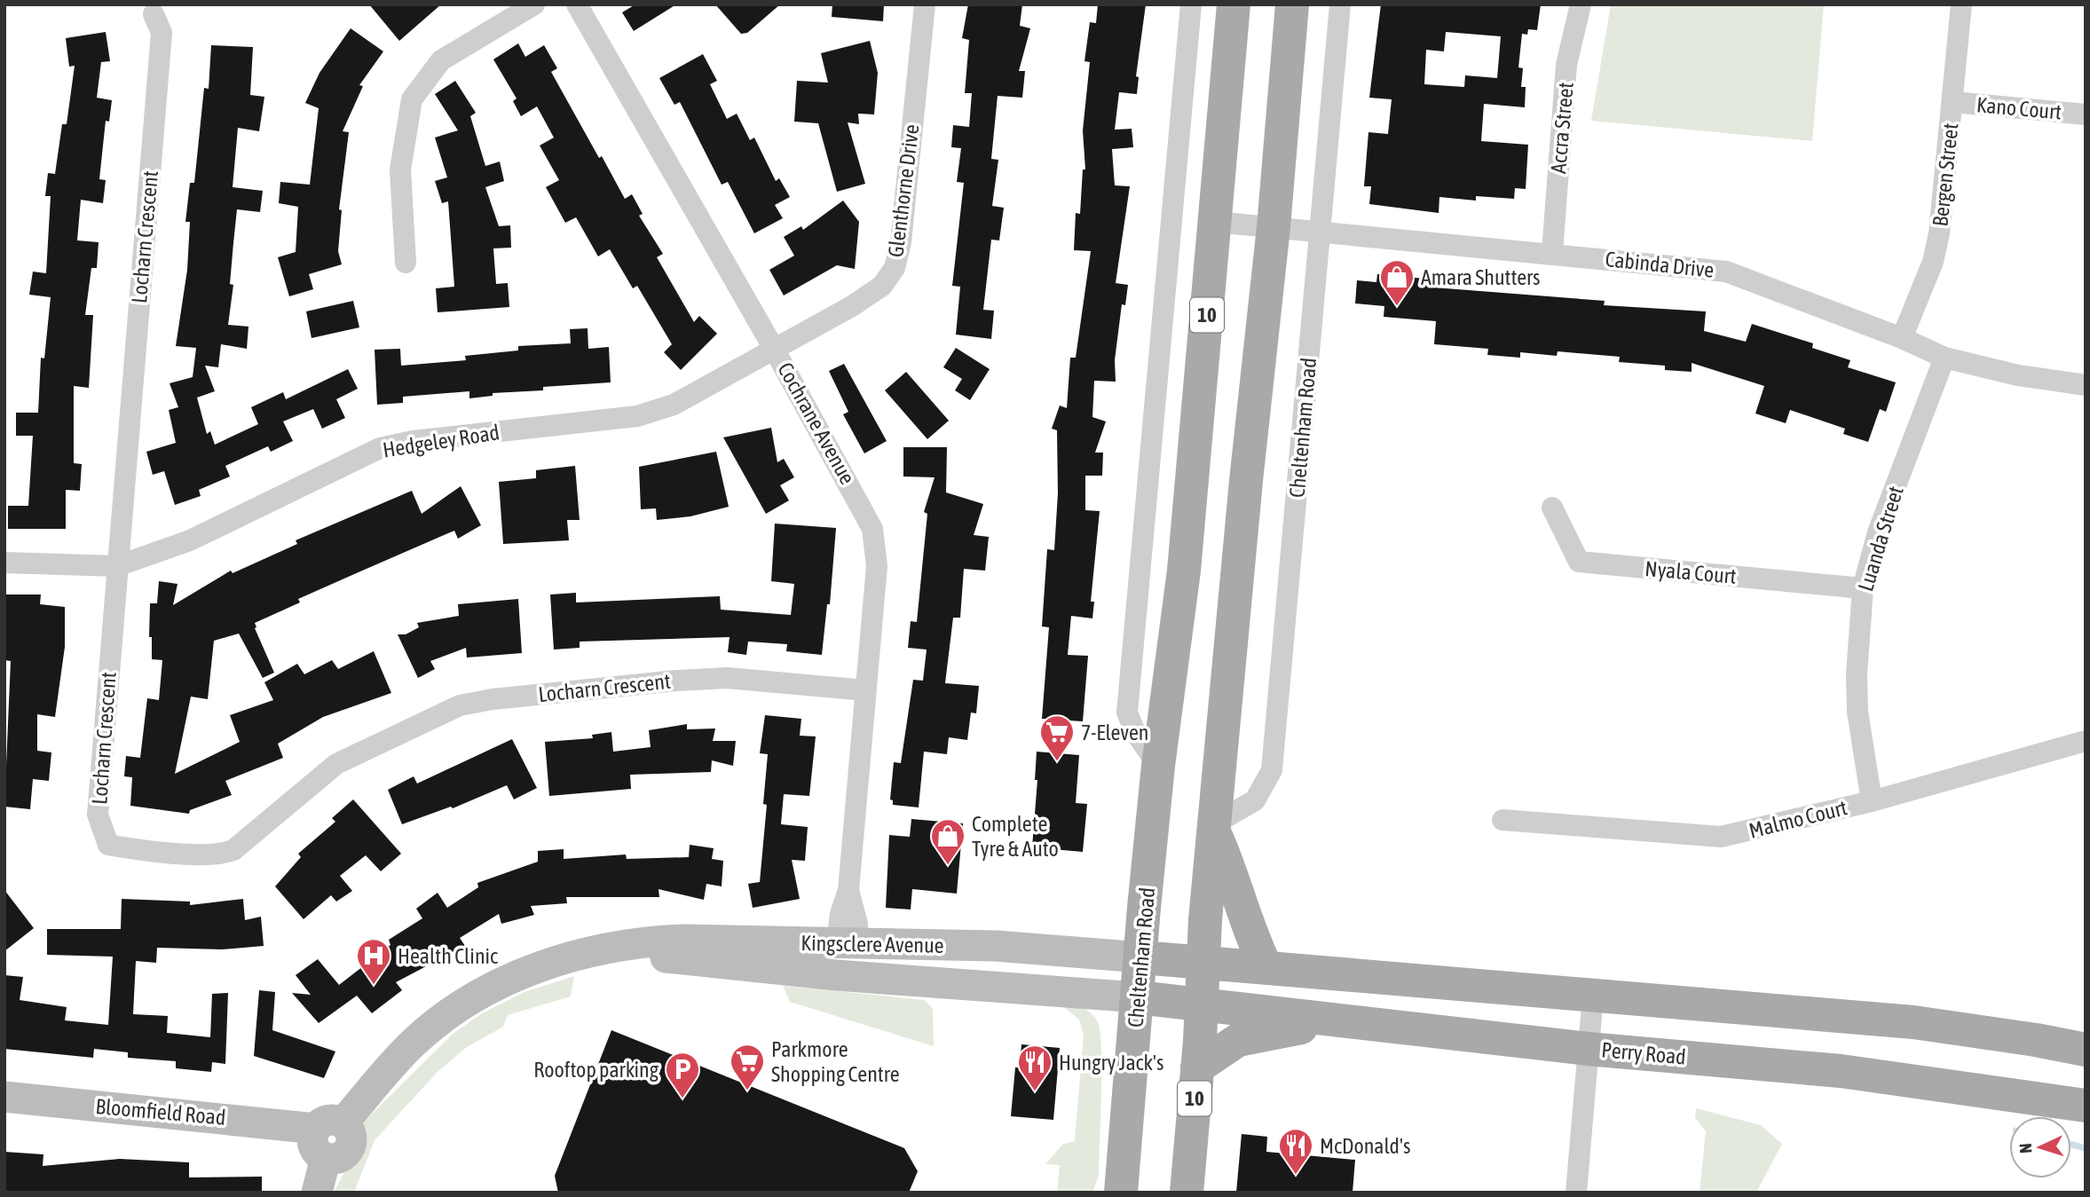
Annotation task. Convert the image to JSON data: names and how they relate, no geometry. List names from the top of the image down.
{
  "streets": {
    "main road": [
      "10",
      "Cheltenham Road",
      "Kingsclere Avenue",
      "Perry Road",
      "Bloomfield Road"
    ],
    "street": [
      "Kano Court",
      "Accra Street",
      "Bergen Street",
      "Glenthorne Drive",
      "Locharn Crescent",
      "Cabinda Drive",
      "Cochrane Avenue",
      "Hedgeley Road",
      "Luanda Street",
      "Nyala Court",
      "Malmo Court"
    ]
  },
  "crossings": [
    ["Kano Court", "Bergen Street"],
    ["Accra Street", "Cabinda Drive"],
    ["Bergen Street", "Cabinda Drive"],
    ["Glenthorne Drive", "Cochrane Avenue"],
    ["Glenthorne Drive", "Hedgeley Road"],
    ["Locharn Crescent", "Cochrane Avenue"],
    ["Locharn Crescent", "Hedgeley Road"],
    ["Cabinda Drive", "10"],
    ["Cabinda Drive", "Cheltenham Road"],
    ["Cabinda Drive", "Luanda Street"],
    ["10", "Cheltenham Road"],
    ["10", "Perry Road"],
    ["Cochrane Avenue", "Hedgeley Road"],
    ["Cochrane Avenue", "Kingsclere Avenue"],
    ["Cheltenham Road", "Kingsclere Avenue"],
    ["Cheltenham Road", "Perry Road"],
    ["Luanda Street", "Nyala Court"],
    ["Luanda Street", "Malmo Court"],
    ["Kingsclere Avenue", "Perry Road"],
    ["Kingsclere Avenue", "Bloomfield Road"]
  ],
  "places": {
    "shop": ["Amara Shutters", "Complete Tyre & Auto"],
    "supermarket": ["7-Eleven", "Parkmore Shopping Centre"],
    "hospital": ["Health Clinic"],
    "restaurant": ["Hungry Jack's", "McDonald's"],
    "parking": ["Rooftop parking"]
  },
  "north": "left"
}
